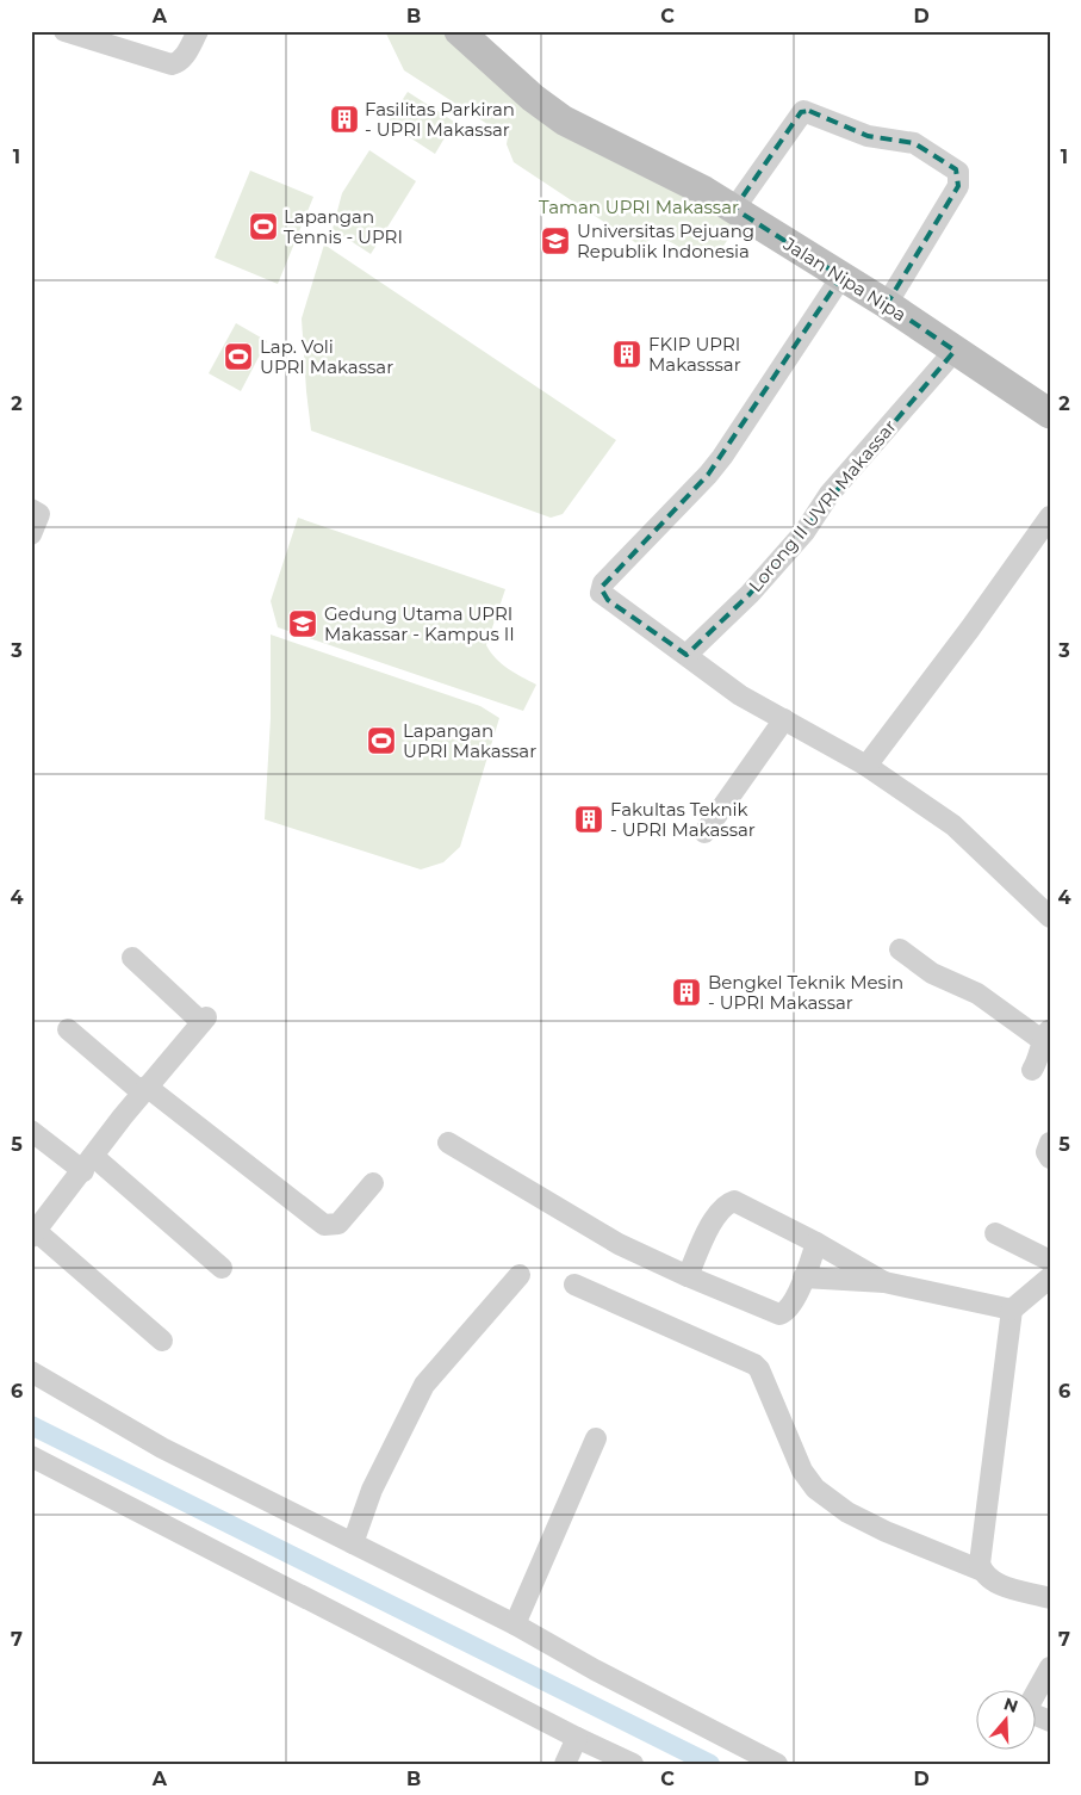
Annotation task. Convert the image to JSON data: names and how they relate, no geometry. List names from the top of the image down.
{
  "streets": {
    "street": ["Jalan Nipa Nipa", "Lorong II UVRI Makassar"]
  },
  "crossings": [
    ["Jalan Nipa Nipa", "Lorong II UVRI Makassar"]
  ],
  "parks": ["Taman UPRI Makassar"],
  "places": {
    "building": [
      "Fasilitas Parkiran - UPRI Makassar",
      "FKIP UPRI Makasssar",
      "Fakultas Teknik - UPRI Makassar",
      "Bengkel Teknik Mesin - UPRI Makassar"
    ],
    "sports": ["Lapangan Tennis - UPRI", "Lap. Voli UPRI Makassar", "Lapangan UPRI Makassar"],
    "school or university": ["Universitas Pejuang Republik Indonesia", "Gedung Utama UPRI Makassar - Kampus II"]
  },
  "north": "top",
  "grid": {
    "columns": [
      "A",
      "B",
      "C",
      "D"
    ],
    "rows": [
      "1",
      "2",
      "3",
      "4",
      "5",
      "6",
      "7"
    ]
  }
}
